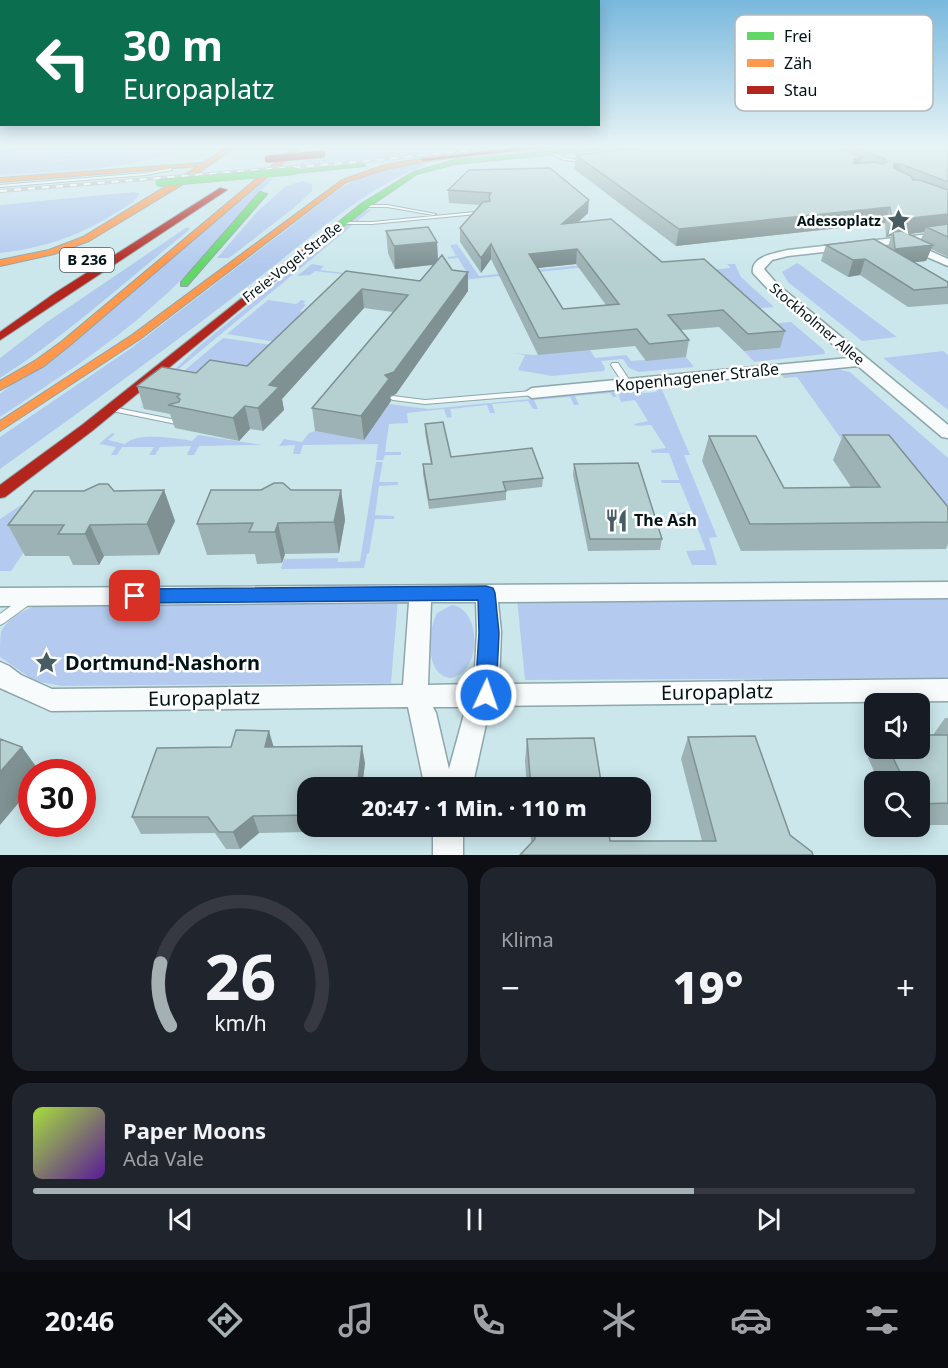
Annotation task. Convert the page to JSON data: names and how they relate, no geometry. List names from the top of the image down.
{
  "streets": {
    "main road": ["B 236", "Freie-Vogel-Straße"],
    "street": ["Stockholmer Allee", "Kopenhagener Straße", "Europaplatz"]
  },
  "crossings": [
    ["Stockholmer Allee", "Kopenhagener Straße"]
  ],
  "places": {
    "place": ["Adessoplatz", "Dortmund-Nashorn"],
    "restaurant": ["The Ash"]
  },
  "legend": ["Frei", "Zäh", "Stau"],
  "page": {
    "turn": ["30 m", "Europaplatz"],
    "limit": "30",
    "trip": "20:47 · 1 Min. · 110 m",
    "tile": "Klima",
    "heat": ["−", "19°", "+"],
    "song": ["Paper Moons", "Ada Vale"],
    "tabs": "20:46",
    "gauge": ["26", "km/h"]
  }
}
